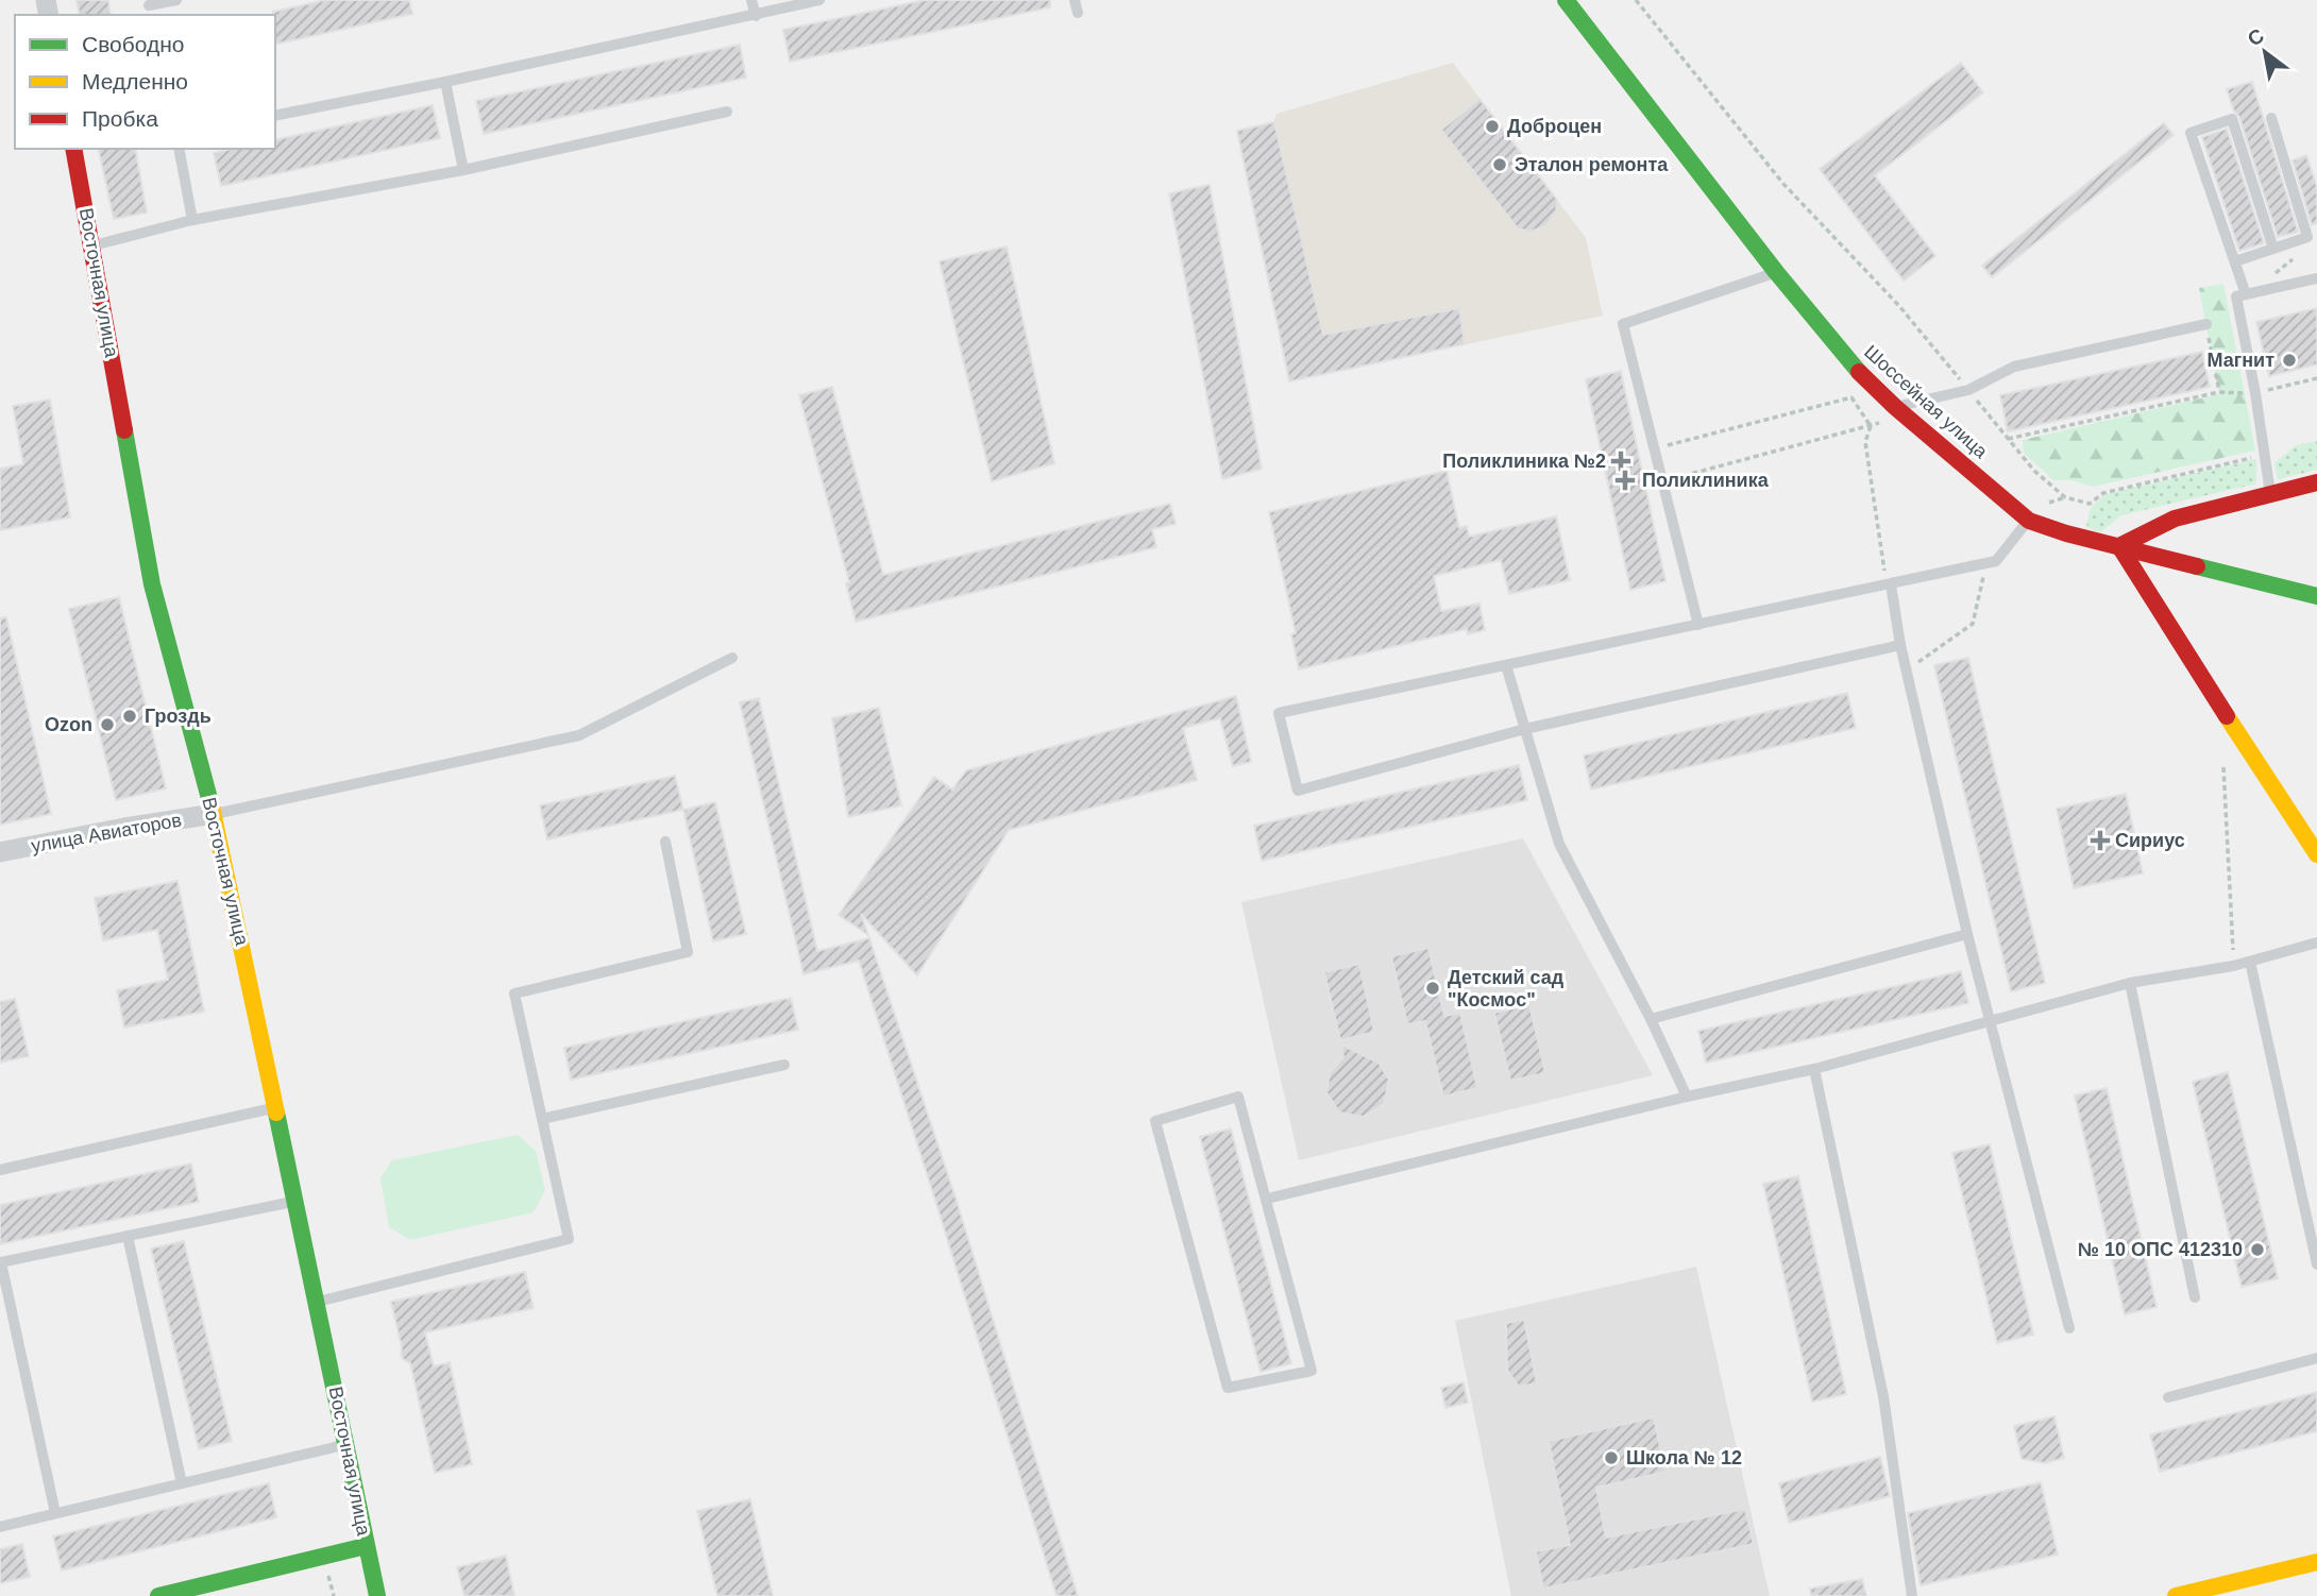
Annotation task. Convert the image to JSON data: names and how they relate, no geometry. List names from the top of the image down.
{
  "streets": {
    "street": ["Восточная улица", "Шоссейная улица", "улица Авиаторов"]
  },
  "crossings": [
    ["Восточная улица", "улица Авиаторов"]
  ],
  "places": {
    "other": [
      "Доброцен",
      "Эталон ремонта",
      "Магнит",
      "Гроздь",
      "Ozon",
      "Детский сад \"Космос\"",
      "№ 10 ОПС 412310",
      "Школа № 12"
    ],
    "health": ["Поликлиника №2", "Поликлиника", "Сириус"]
  },
  "legend": ["Свободно", "Медленно", "Пробка"],
  "north": "top left"
}
